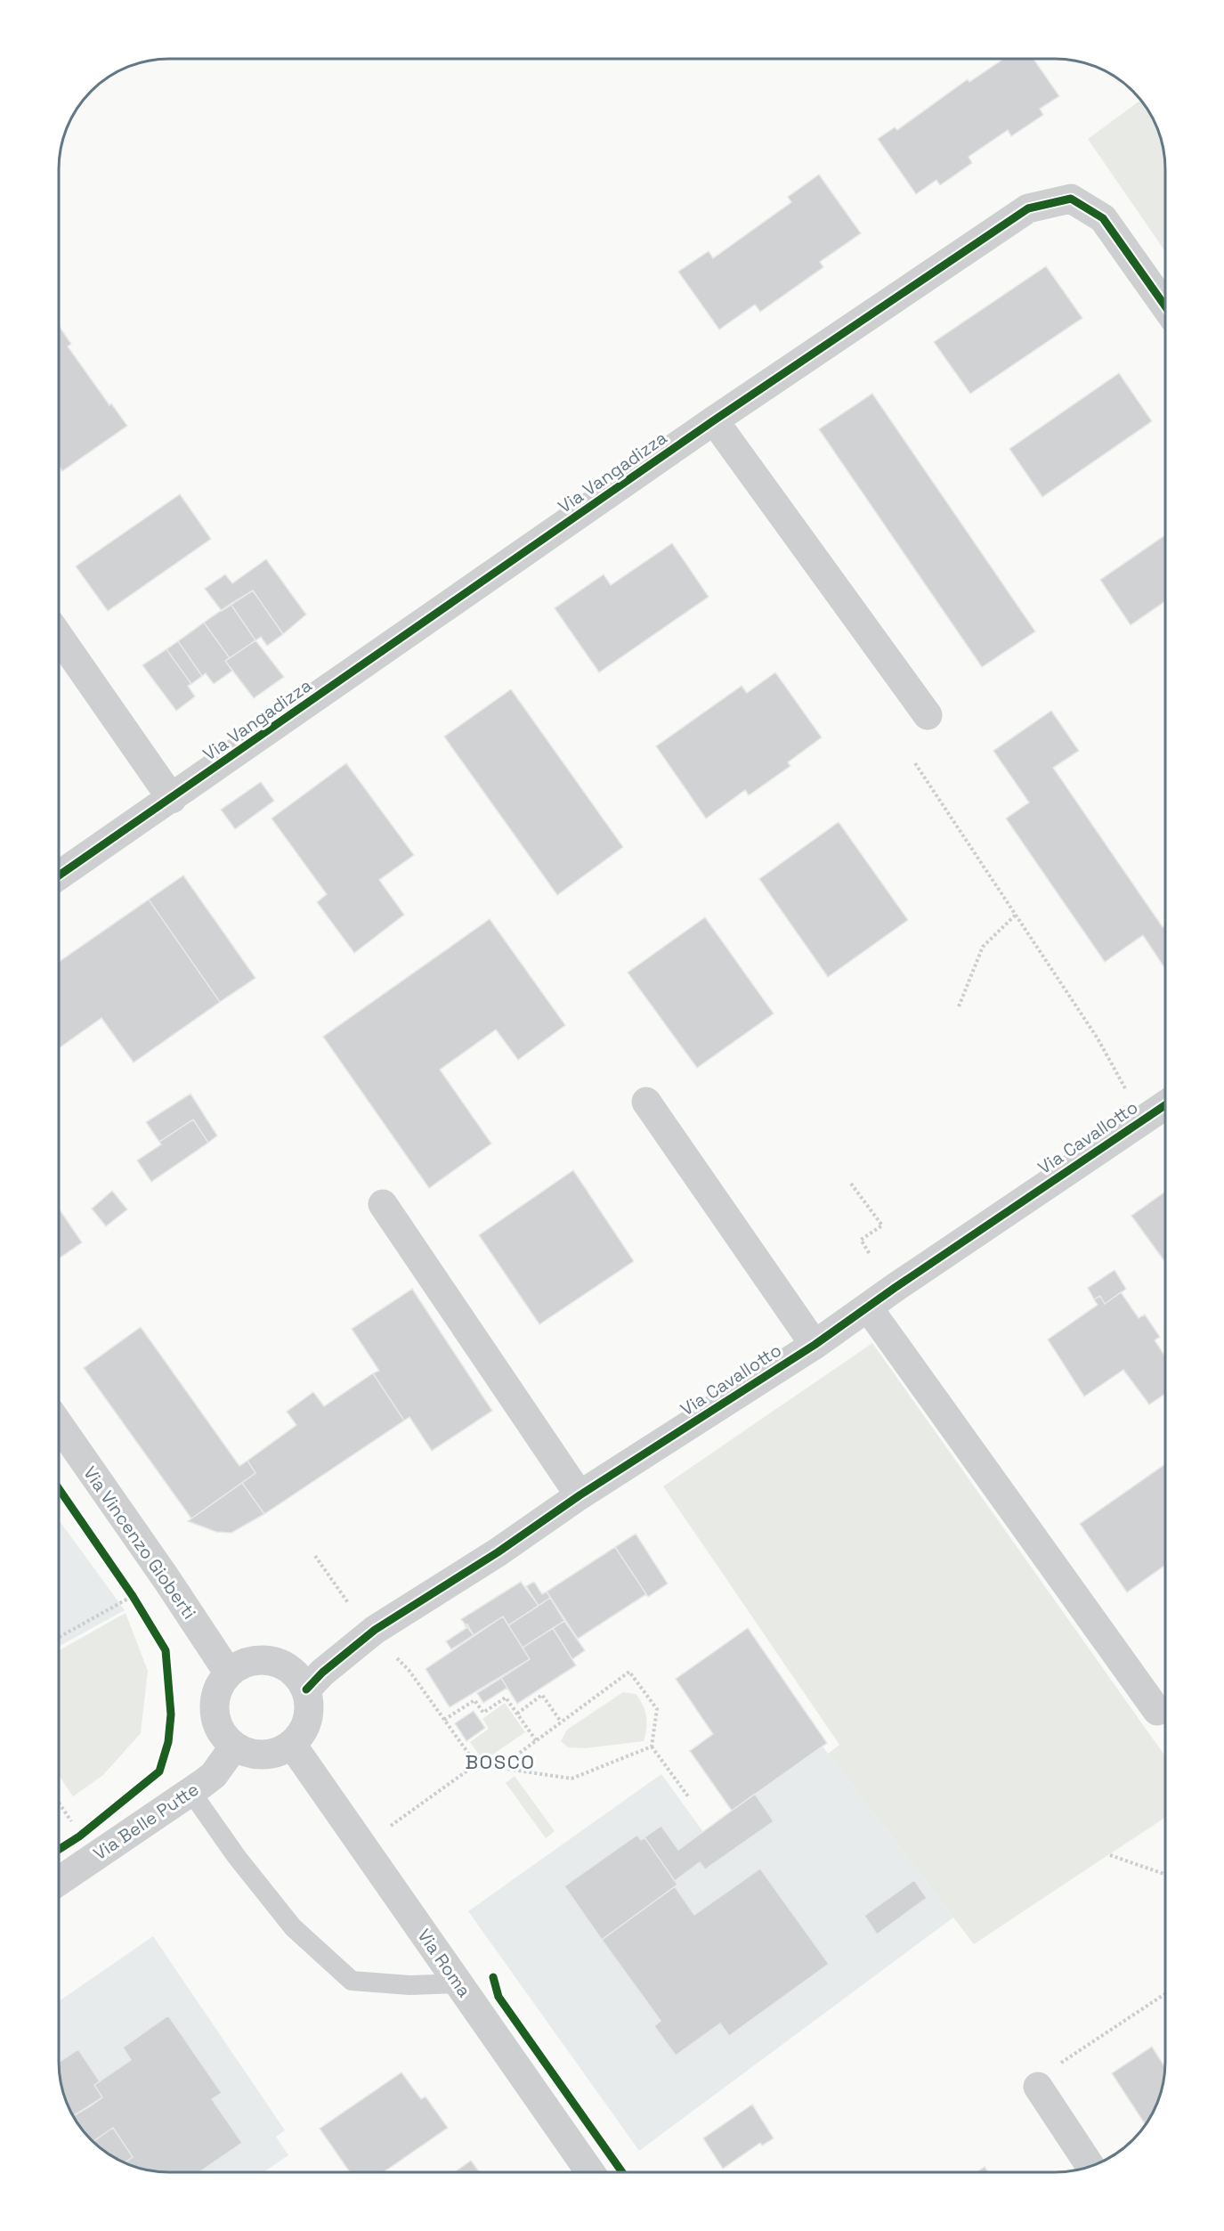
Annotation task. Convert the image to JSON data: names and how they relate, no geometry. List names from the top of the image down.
{
  "streets": {
    "street": [
      "Via Vangadizza",
      "Via Cavallotto",
      "Via Vincenzo Gioberti",
      "Via Belle Putte",
      "Via Roma"
    ]
  },
  "crossings": [
    ["Via Cavallotto", "Via Vincenzo Gioberti"],
    ["Via Cavallotto", "Via Belle Putte"],
    ["Via Cavallotto", "Via Roma"],
    ["Via Vincenzo Gioberti", "Via Belle Putte"],
    ["Via Vincenzo Gioberti", "Via Roma"],
    ["Via Belle Putte", "Via Roma"]
  ],
  "districts": ["BOSCO"]
}
